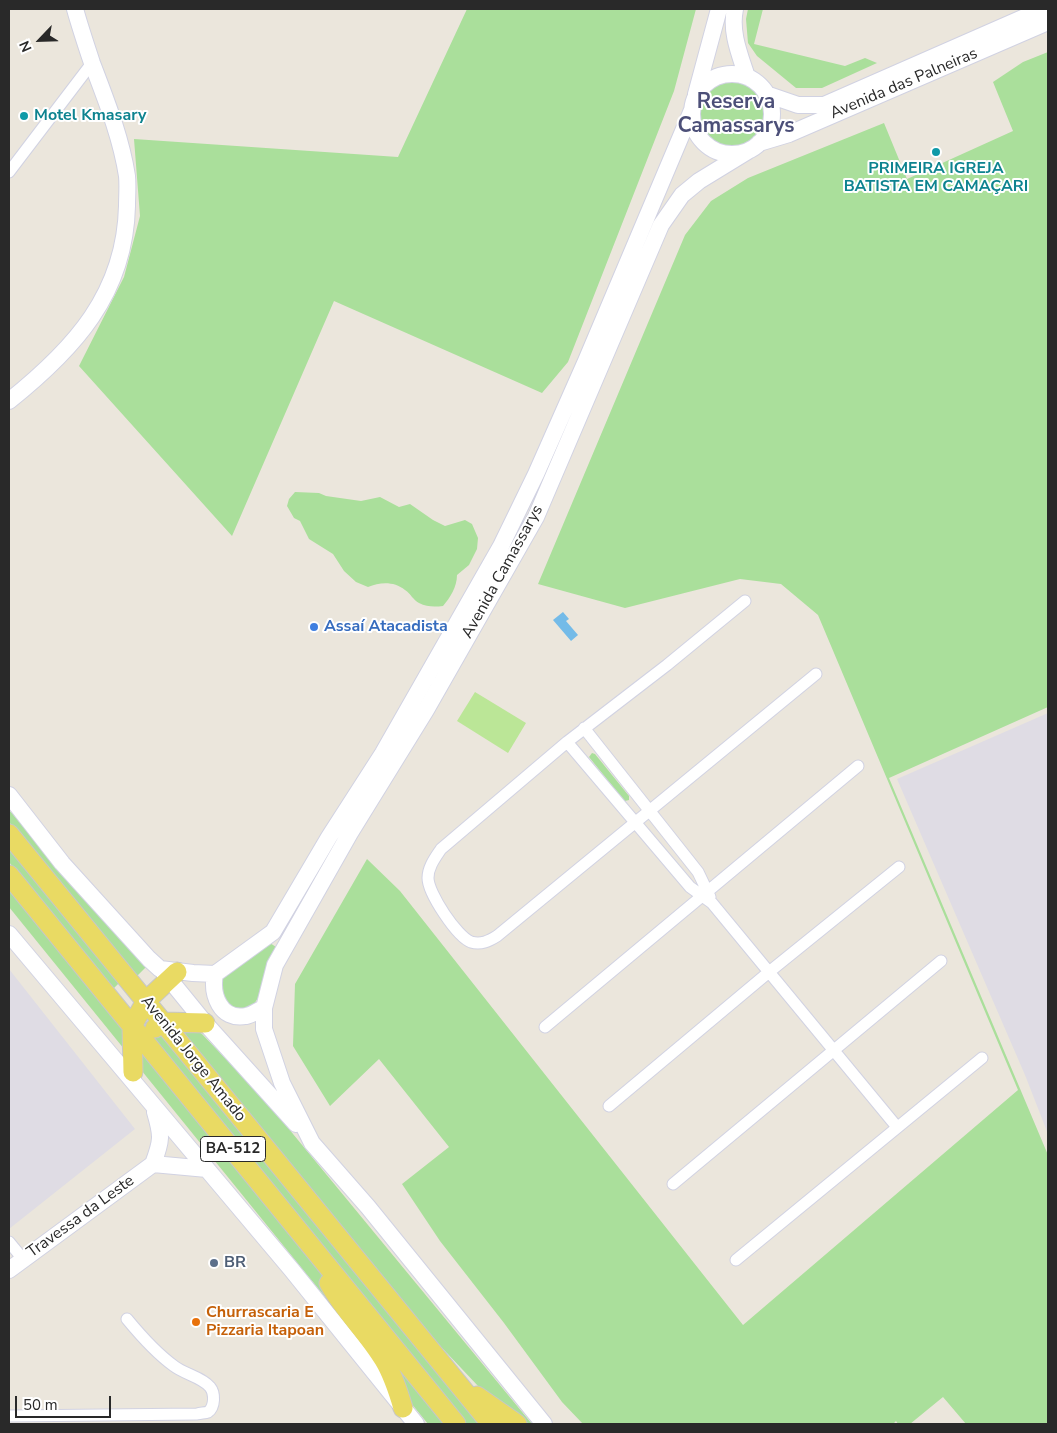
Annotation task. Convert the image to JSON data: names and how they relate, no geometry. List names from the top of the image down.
{
  "streets": {
    "main road": ["Avenida Jorge Amado", "BA-512"],
    "street": ["Avenida das Palneiras", "Avenida Camassarys", "Travessa da Leste"]
  },
  "crossings": [
    ["Avenida das Palneiras", "Avenida Camassarys"]
  ],
  "districts": ["Reserva Camassarys"],
  "places": [
    "Motel Kmasary",
    "PRIMEIRA IGREJA BATISTA EM CAMAÇARI",
    "Assaí Atacadista",
    "BR",
    "Churrascaria E Pizzaria Itapoan"
  ],
  "scale_bar": "50 m",
  "north": "bottom left"
}
